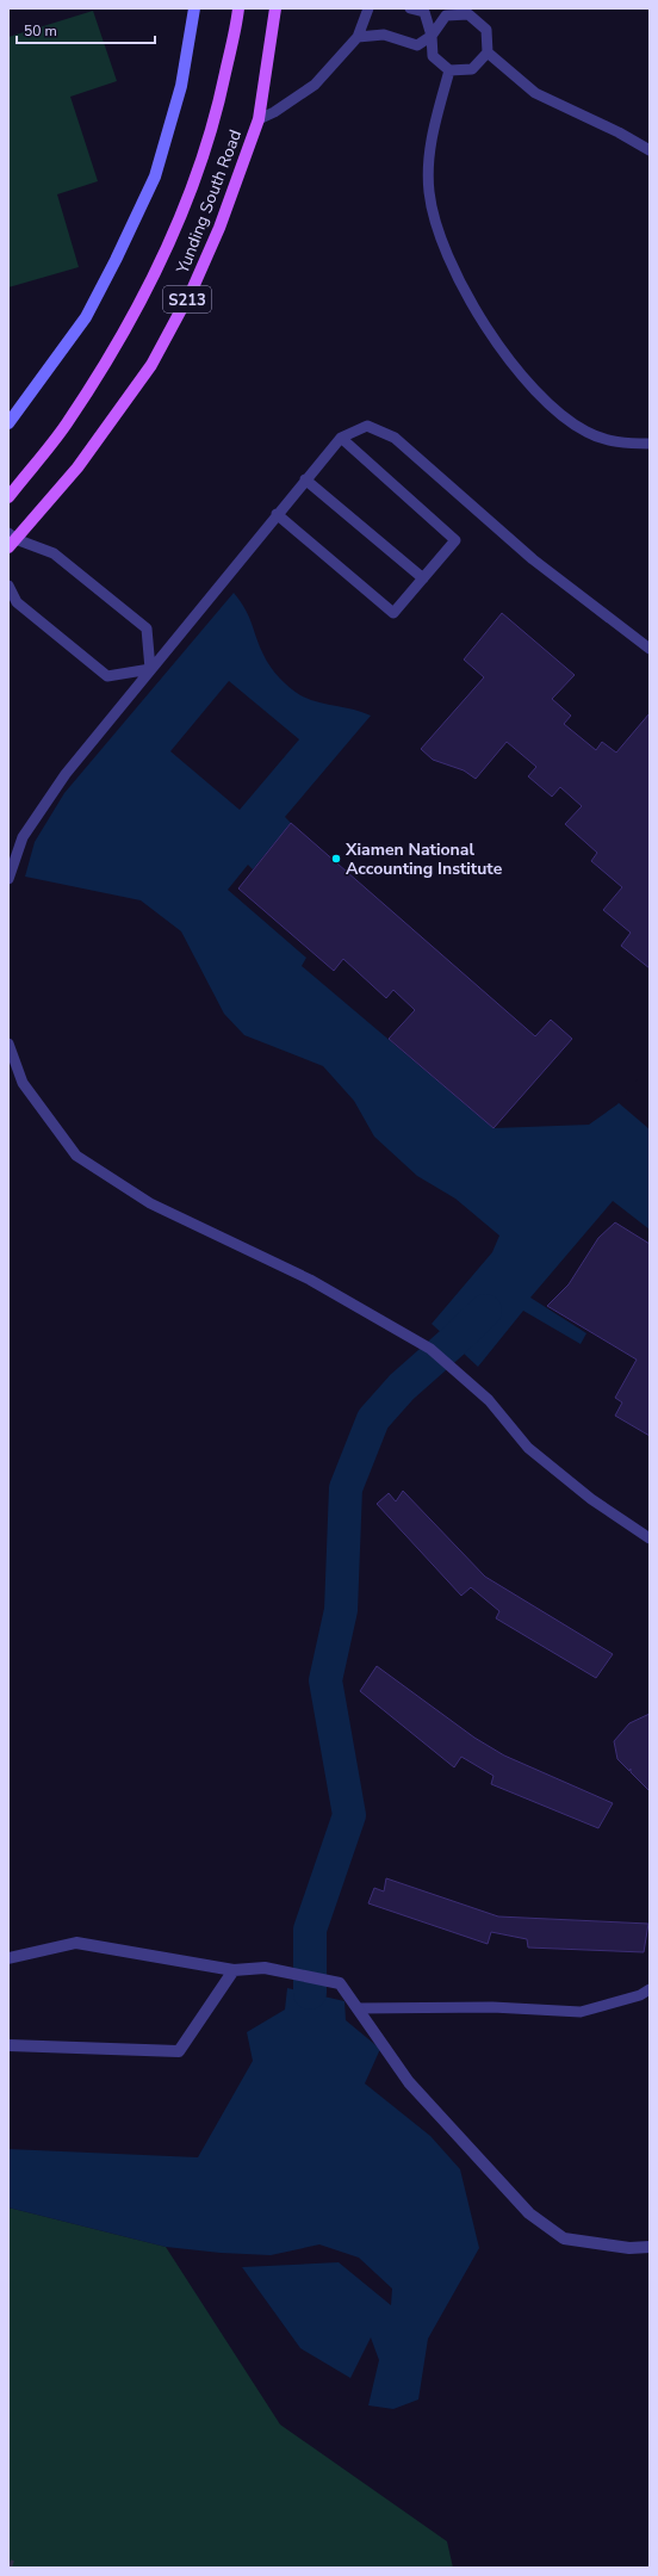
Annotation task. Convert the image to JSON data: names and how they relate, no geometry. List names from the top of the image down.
{
  "streets": {
    "main road": ["Yunding South Road", "S213"]
  },
  "places": ["Xiamen National Accounting Institute"],
  "scale_bar": "50 m"
}
